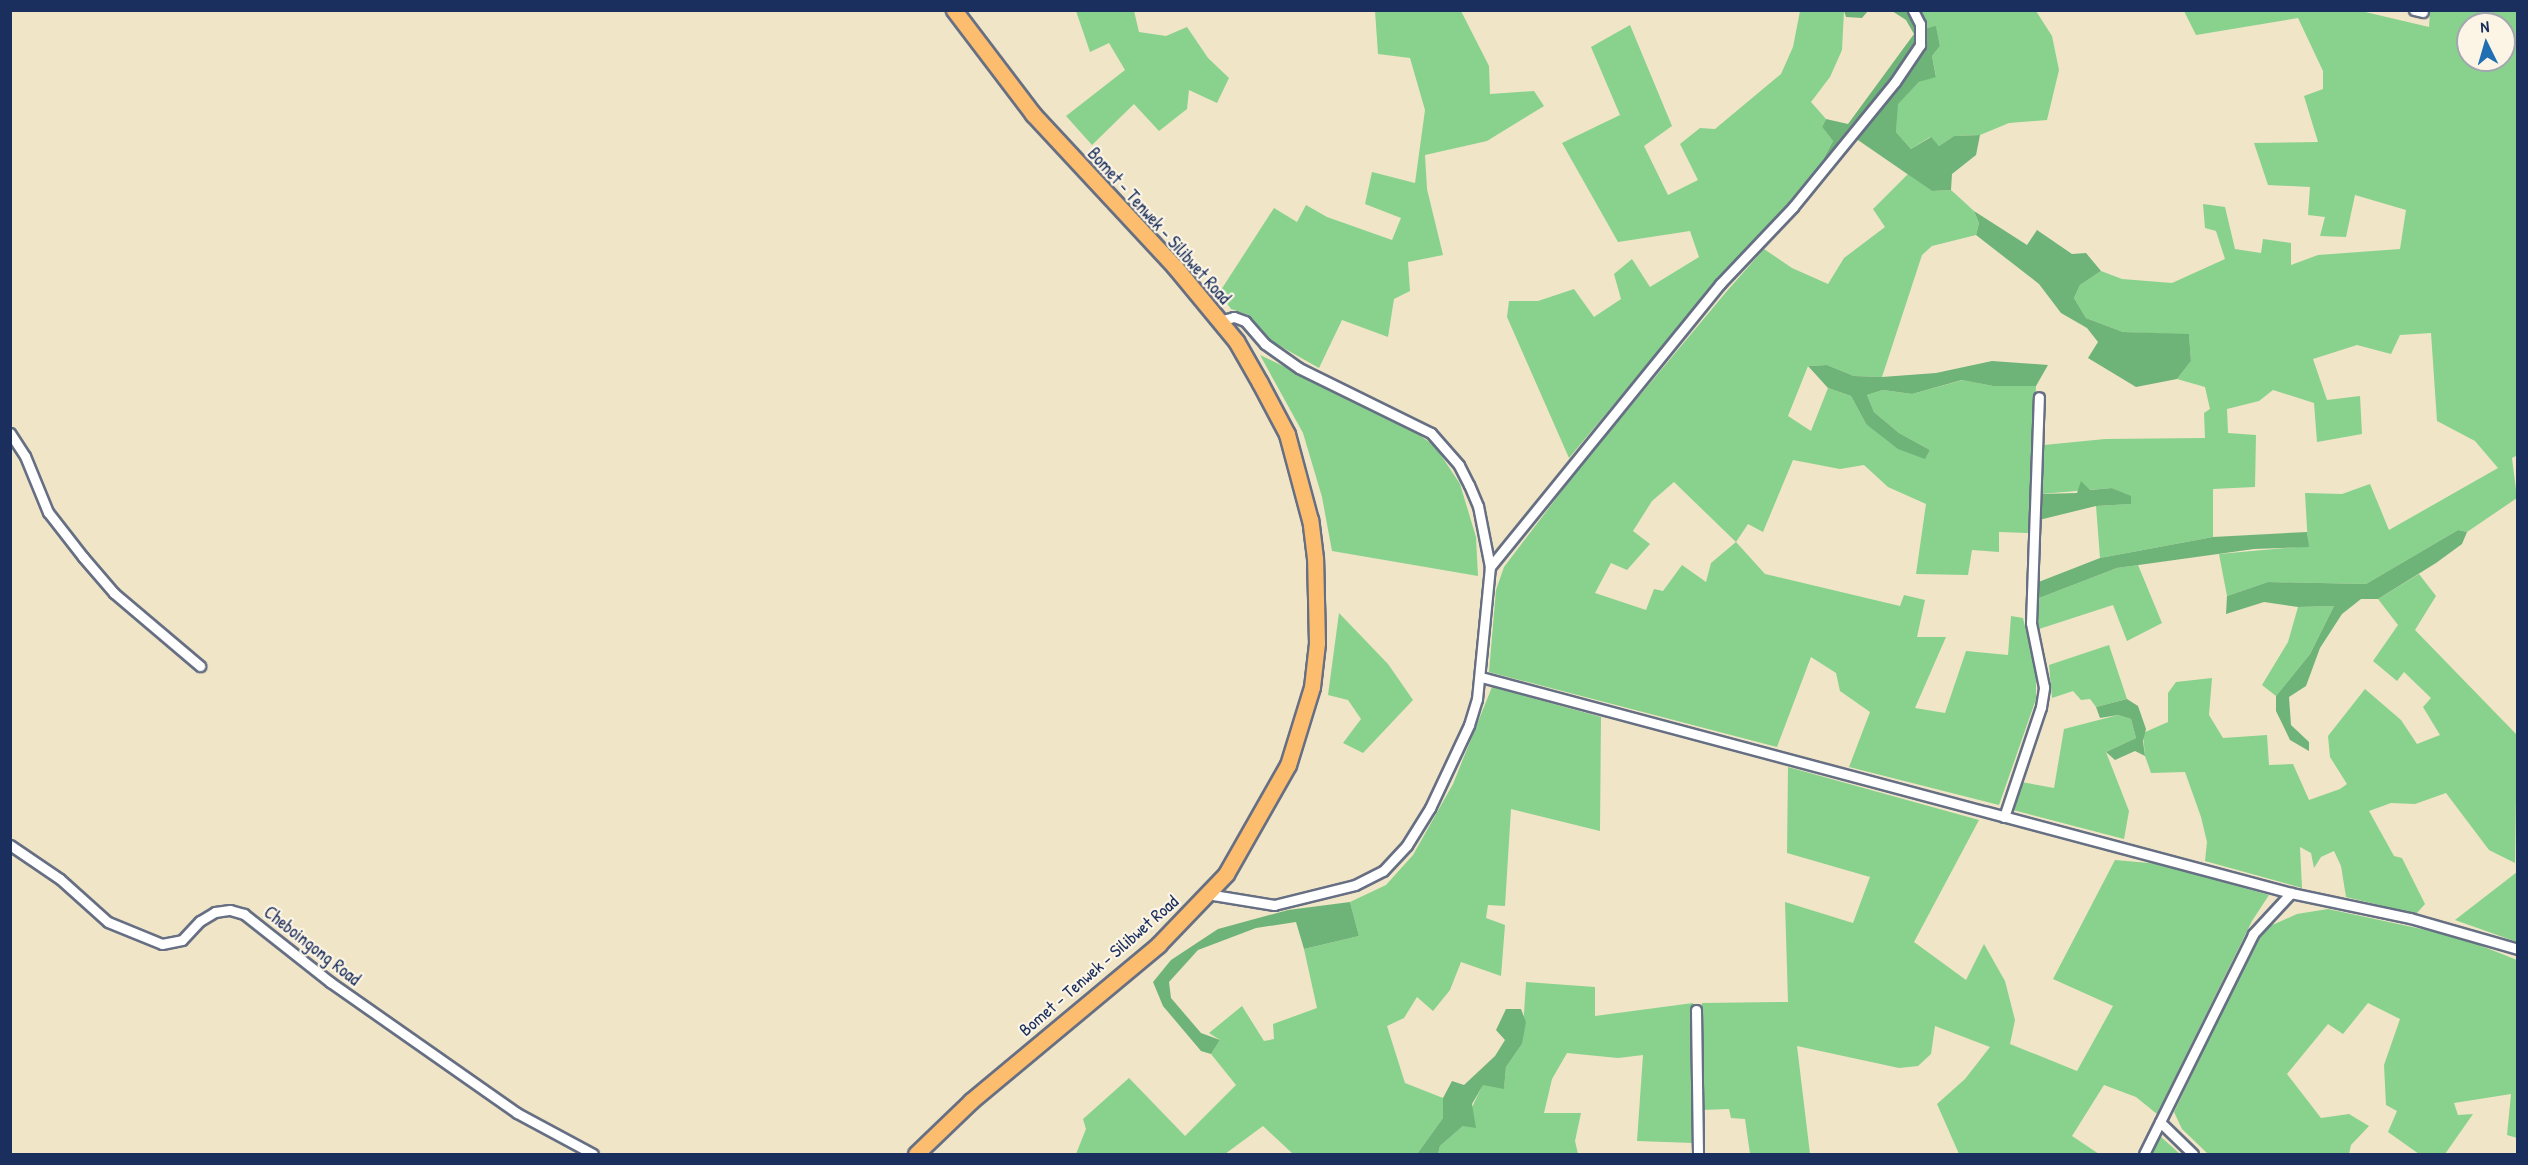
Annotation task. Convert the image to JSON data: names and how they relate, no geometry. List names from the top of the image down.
{
  "streets": {
    "main road": ["Bomet - Tenwek - Silibwet Road"],
    "street": ["Cheboingong Road"]
  },
  "north": "top"
}
